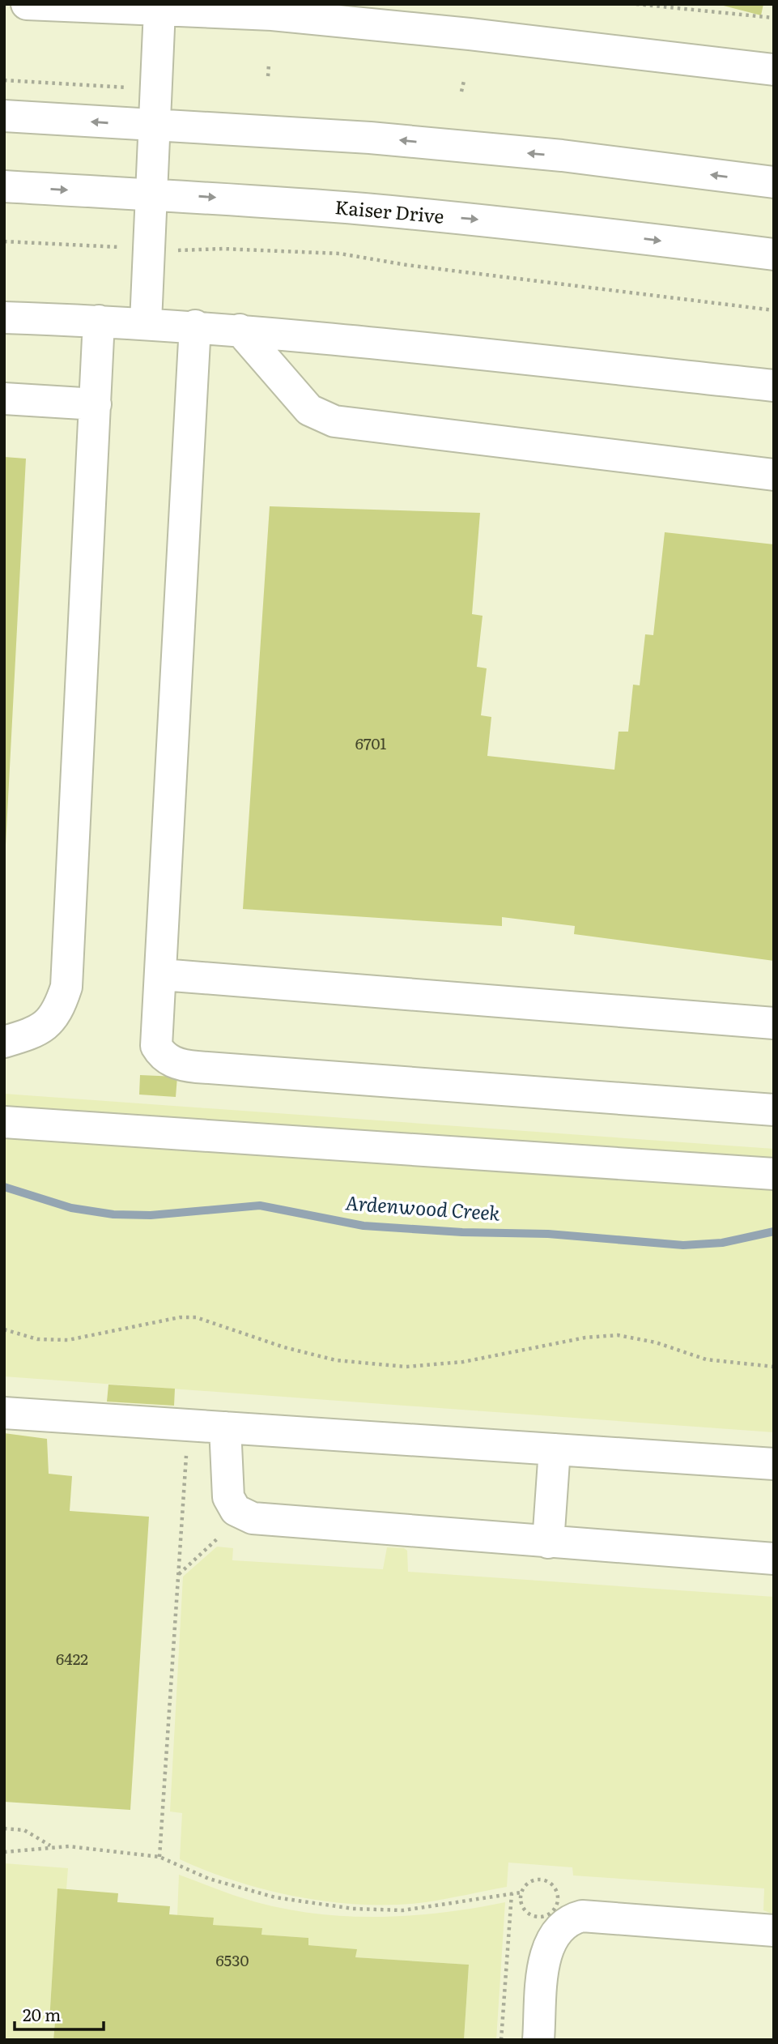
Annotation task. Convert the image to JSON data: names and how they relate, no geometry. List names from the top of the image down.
{
  "streets": {
    "street": ["Kaiser Drive"]
  },
  "water": ["Ardenwood Creek"],
  "house_numbers": ["6701", "6422", "6530"],
  "scale_bar": "20 m"
}
